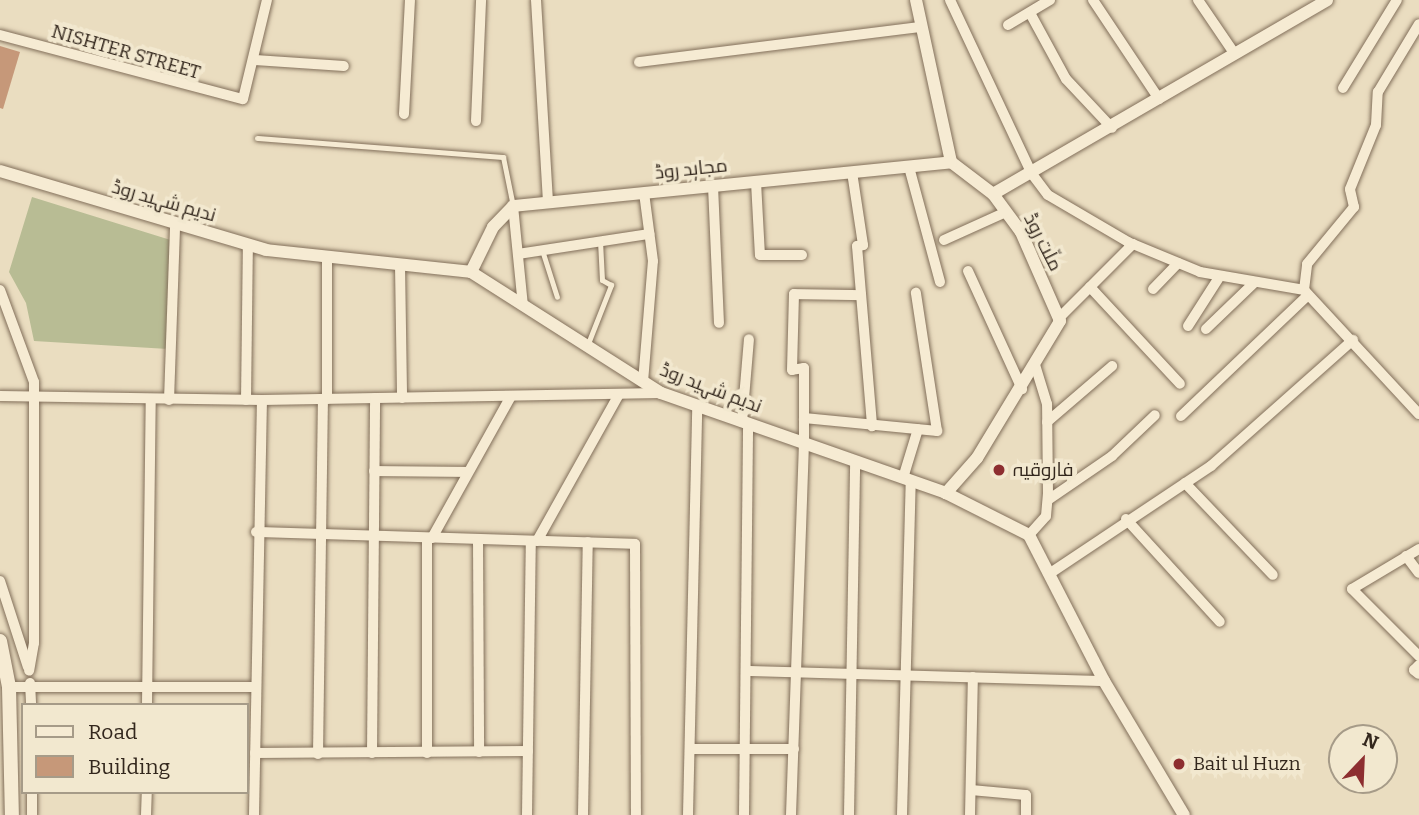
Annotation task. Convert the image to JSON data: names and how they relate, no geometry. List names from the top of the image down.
{
  "streets": {
    "street": [
      "NISHTER STREET",
      "مجاہد روڈ",
      "ندیم شہید روڈ",
      "ملّت روڈ"
    ]
  },
  "crossings": [
    ["مجاہد روڈ", "ملّت روڈ"]
  ],
  "places": ["فاروقیہ", "Bait ul Huzn"],
  "legend": ["Road", "Building"],
  "north": "top right"
}
